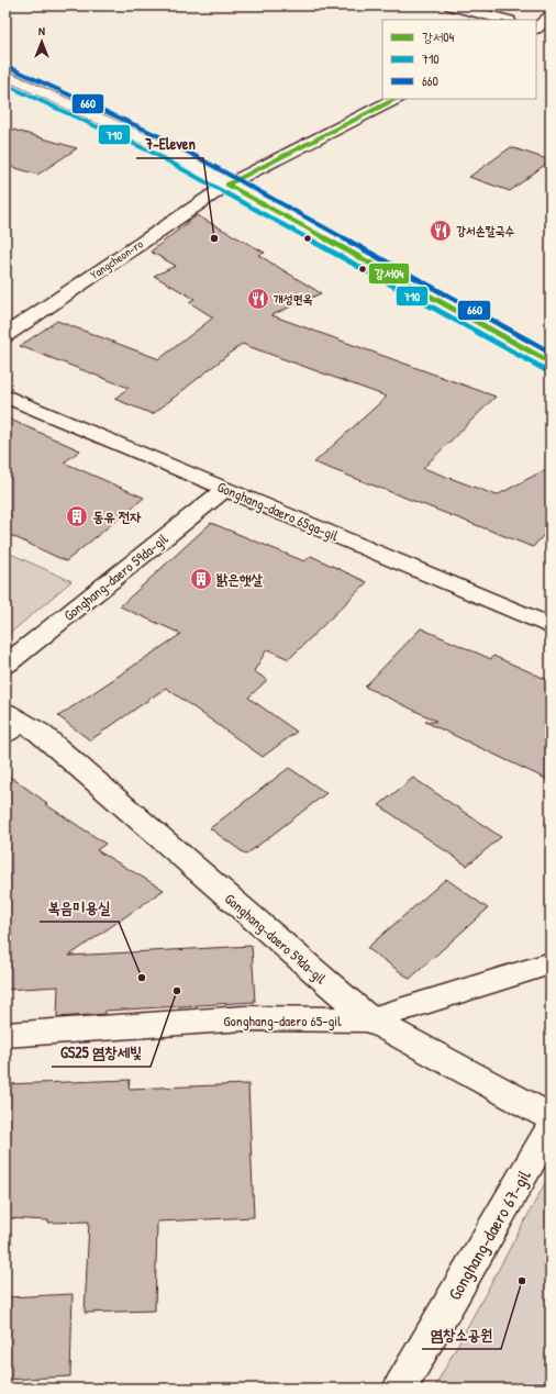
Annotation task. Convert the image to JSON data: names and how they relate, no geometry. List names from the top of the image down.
{
  "streets": {
    "street": [
      "Yangcheon-ro",
      "Gonghang-daero 65ga-gil",
      "Gonghang-daero 59da-gil",
      "Gonghang-daero 65-gil",
      "Gonghang-daero 67-gil"
    ]
  },
  "crossings": [
    ["Gonghang-daero 65ga-gil", "Gonghang-daero 59da-gil"],
    ["Gonghang-daero 59da-gil", "Gonghang-daero 65-gil"]
  ],
  "places": {
    "restaurant": ["강서손칼국수", "개성면옥"],
    "other": [
      "7-Eleven",
      "복음미용실",
      "GS25 염창세빛",
      "염창소공원"
    ],
    "building": ["동유 전자", "밝은햇살"]
  },
  "lines": ["transit line 660", "transit line 710", "transit line 강서04"],
  "legend": ["강서04", "710", "660"],
  "north": "top"
}
